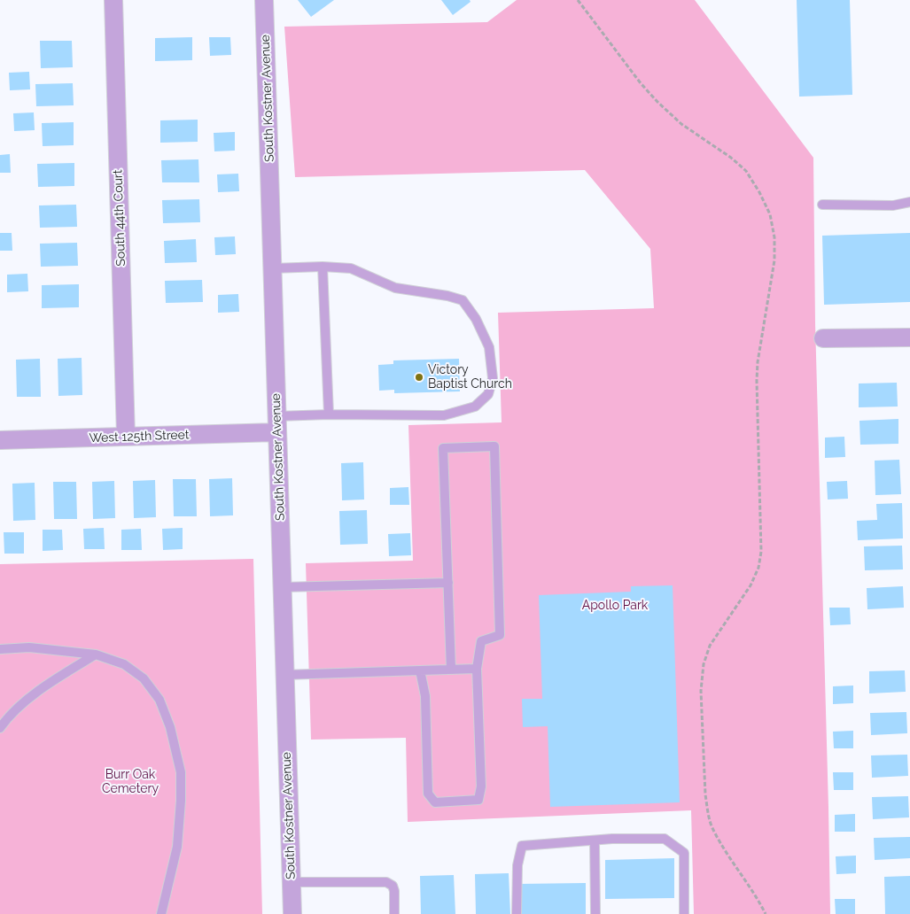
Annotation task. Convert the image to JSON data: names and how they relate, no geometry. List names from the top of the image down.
{
  "streets": {
    "street": ["South Kostner Avenue", "South 44th Court", "West 125th Street"]
  },
  "crossings": [
    ["South Kostner Avenue", "West 125th Street"],
    ["South 44th Court", "West 125th Street"]
  ],
  "parks": ["Apollo Park", "Burr Oak Cemetery"],
  "places": ["Victory Baptist Church"]
}
